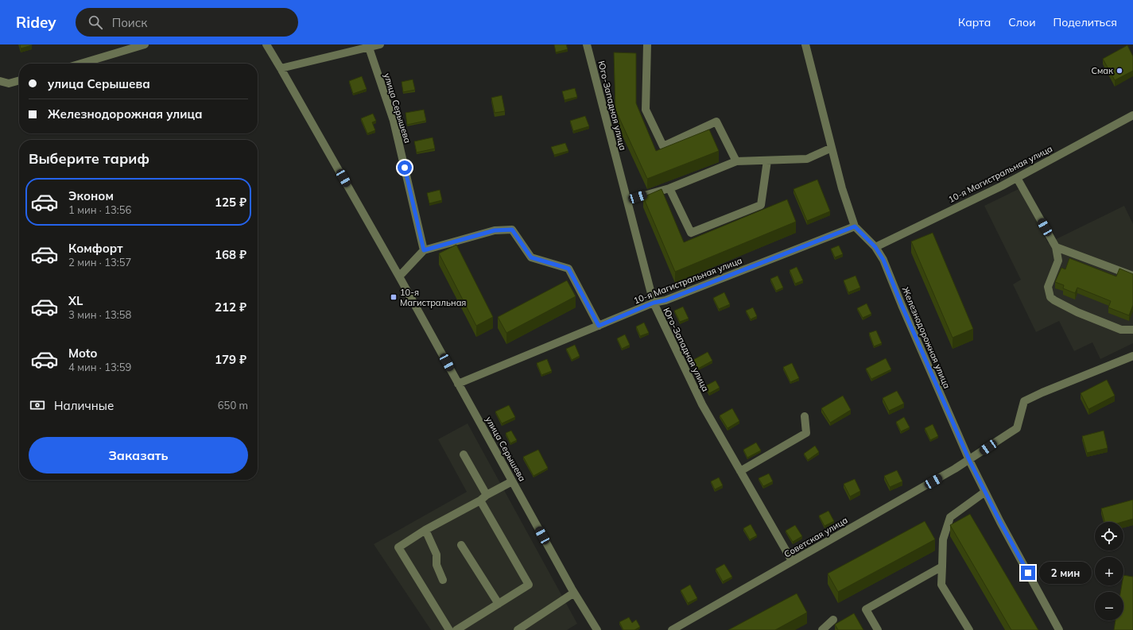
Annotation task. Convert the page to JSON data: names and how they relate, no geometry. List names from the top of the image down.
{
  "streets": {
    "street": [
      "Юго-Западная улица",
      "улица Серышева",
      "10-я Магистральная улица",
      "Железнодорожная улица",
      "Советская улица"
    ]
  },
  "crossings": [
    ["Юго-Западная улица", "10-я Магистральная улица"],
    ["Юго-Западная улица", "Советская улица"],
    ["улица Серышева", "10-я Магистральная улица"],
    ["10-я Магистральная улица", "Железнодорожная улица"],
    ["Железнодорожная улица", "Советская улица"]
  ],
  "places": {
    "other": ["Смак"],
    "transit": ["10-я Магистральная"]
  },
  "page": {
    "header": "Ridey",
    "search": "Поиск",
    "nav": ["Карта", "Слои", "Поделиться"],
    "banner": ["улица Серышева", "Железнодорожная улица"],
    "heading": "Выберите тариф",
    "list": [
      {
        "name": "Эконом",
        "note": "1 мин · 13:56",
        "value": "125 ₽"
      },
      {
        "name": "Комфорт",
        "note": "2 мин · 13:57",
        "value": "168 ₽"
      },
      {
        "name": "XL",
        "note": "3 мин · 13:58",
        "value": "212 ₽"
      },
      {
        "name": "Moto",
        "note": "4 мин · 13:59",
        "value": "179 ₽"
      }
    ],
    "pay": ["Наличные", "650 m"],
    "buttons": "Заказать",
    "map_buttons": ["+", "−"],
    "bubble": "2 мин"
  }
}
